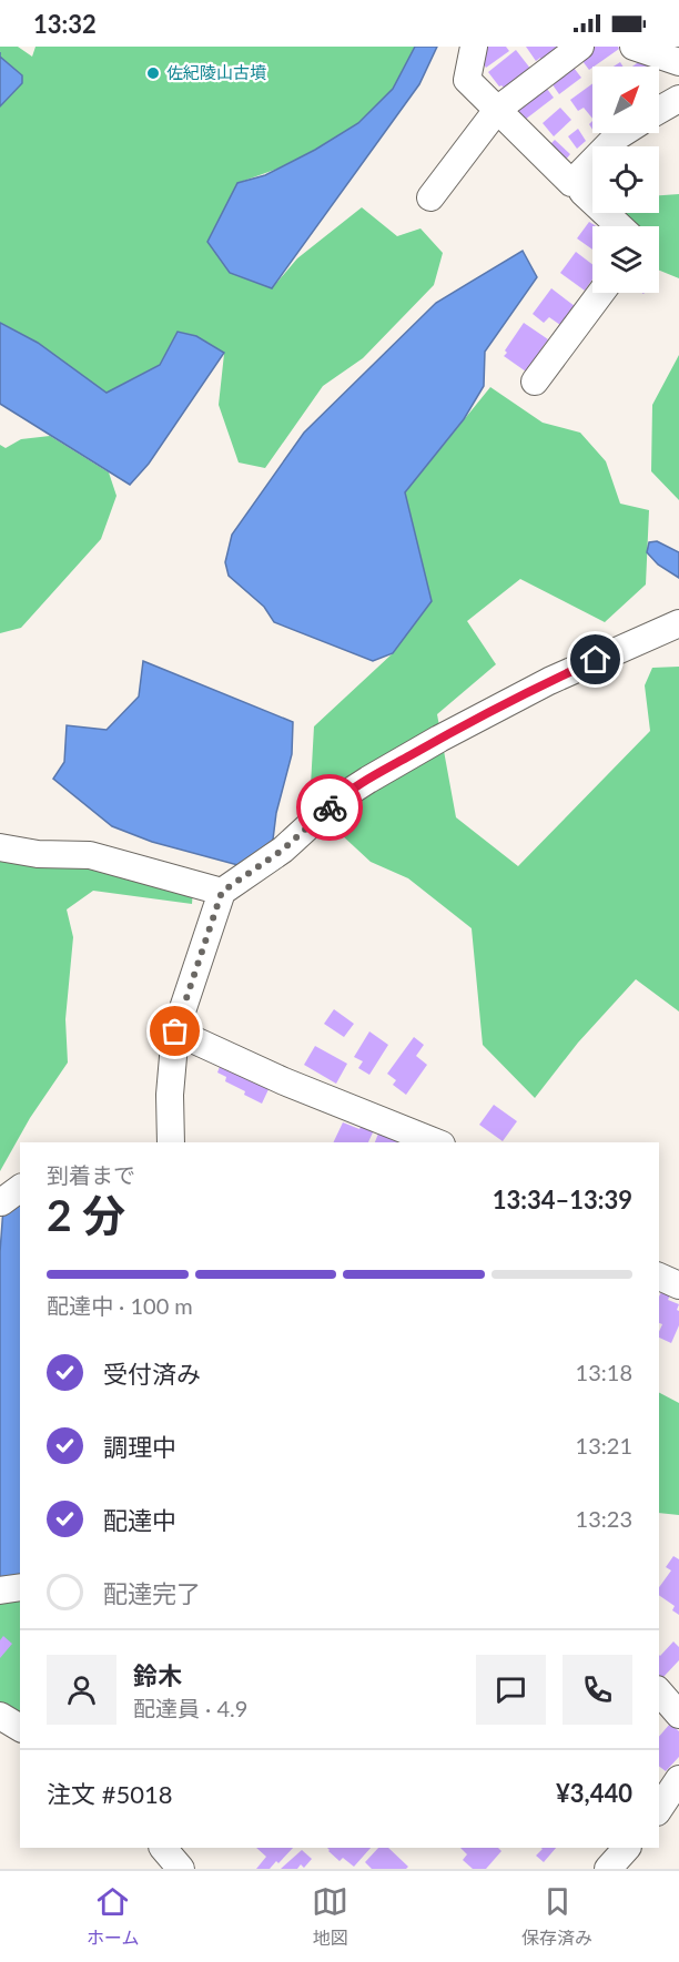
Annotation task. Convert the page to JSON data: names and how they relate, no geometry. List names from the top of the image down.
{
  "places": ["佐紀陵山古墳"],
  "north": "top right",
  "page": {
    "status": "13:32",
    "heading": ["2 分", "到着まで", "13:34–13:39"],
    "panel": [
      "鈴木",
      "配達員 · 4.9",
      "注文 #5018",
      "¥3,440"
    ],
    "bar": "配達中 · 100 m",
    "list": [
      ["受付済み", "13:18"],
      ["調理中", "13:21"],
      ["配達中", "13:23"],
      "配達完了"
    ],
    "tabs": ["ホーム", "地図", "保存済み"]
  }
}
